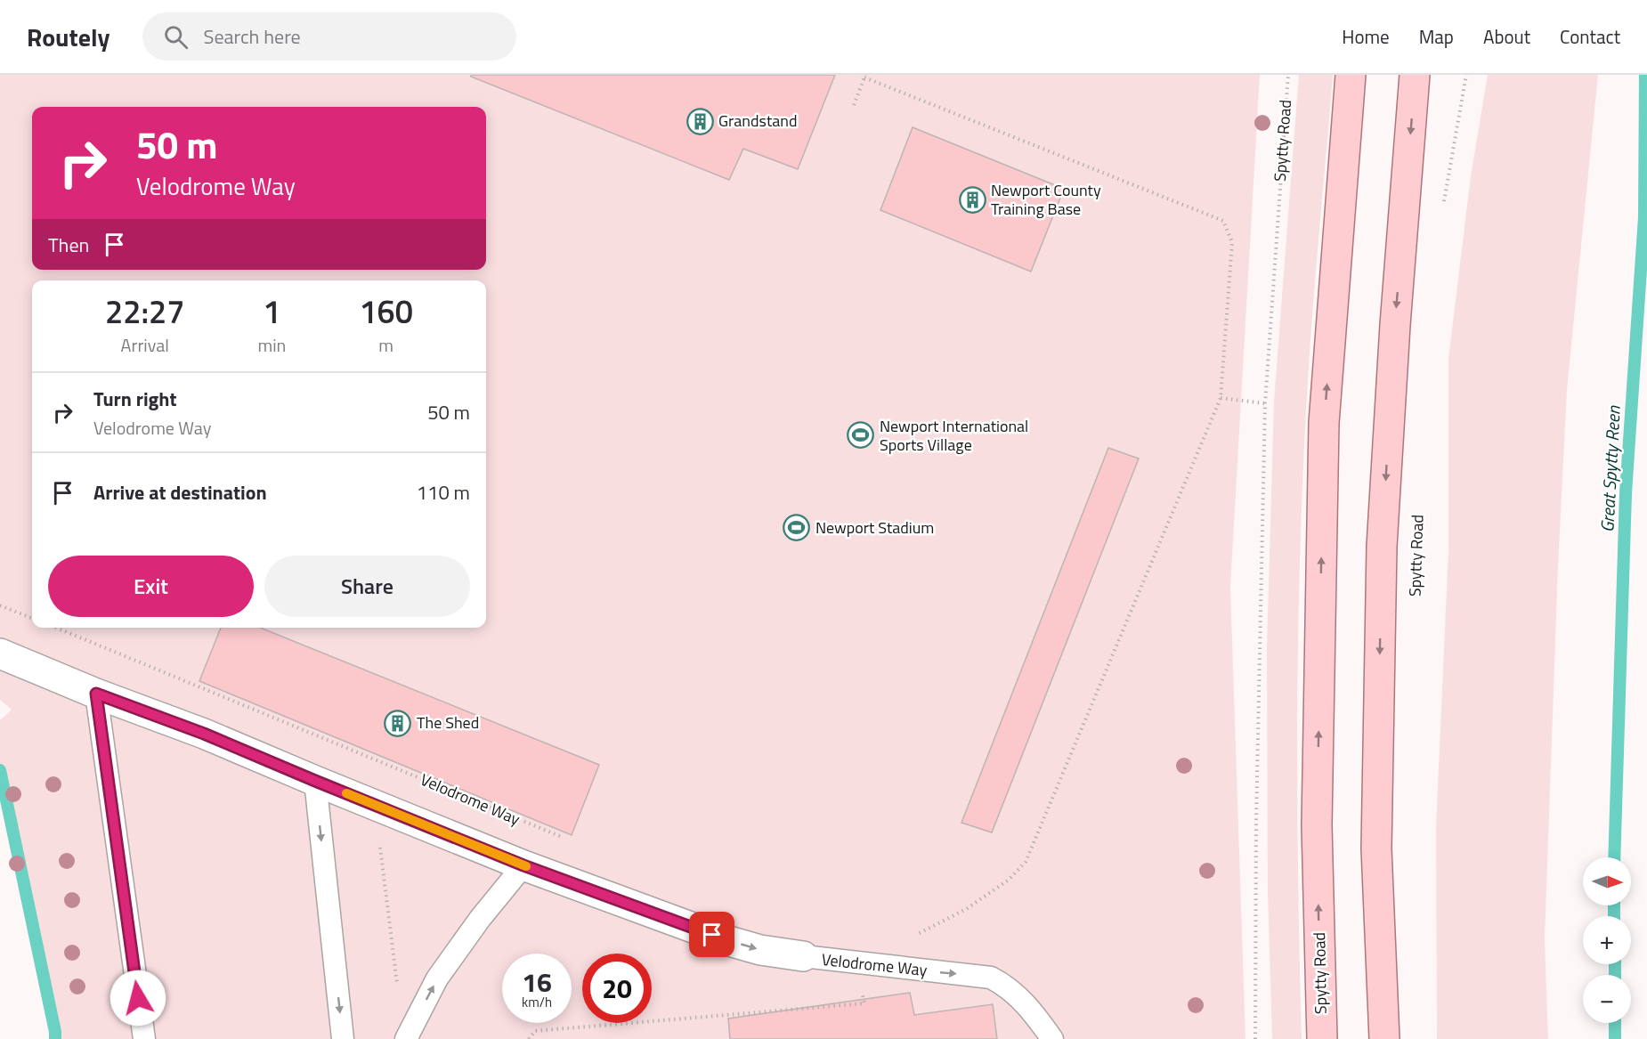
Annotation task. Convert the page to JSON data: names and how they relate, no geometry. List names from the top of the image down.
{
  "streets": {
    "main road": ["Spytty Road"],
    "street": ["Velodrome Way"]
  },
  "water": ["Great Spytty Reen"],
  "places": {
    "building": ["Grandstand", "Newport County Training Base", "The Shed"],
    "sports": ["Newport International Sports Village", "Newport Stadium"]
  },
  "north": "right",
  "page": {
    "header": "Routely",
    "search": "Search here",
    "nav": [
      "Home",
      "Map",
      "About",
      "Contact"
    ],
    "turn": ["50 m", "Velodrome Way"],
    "then": "Then",
    "eta": [
      "22:27",
      "Arrival",
      "1",
      "min",
      "160",
      "m"
    ],
    "list": [
      {
        "name": "Turn right",
        "note": "Velodrome Way",
        "value": "50 m"
      },
      {
        "name": "Arrive at destination",
        "value": "110 m"
      }
    ],
    "buttons": ["Exit", "Share"],
    "map_buttons": ["+", "−"],
    "speed": "16 km/h",
    "limit": "20"
  }
}
